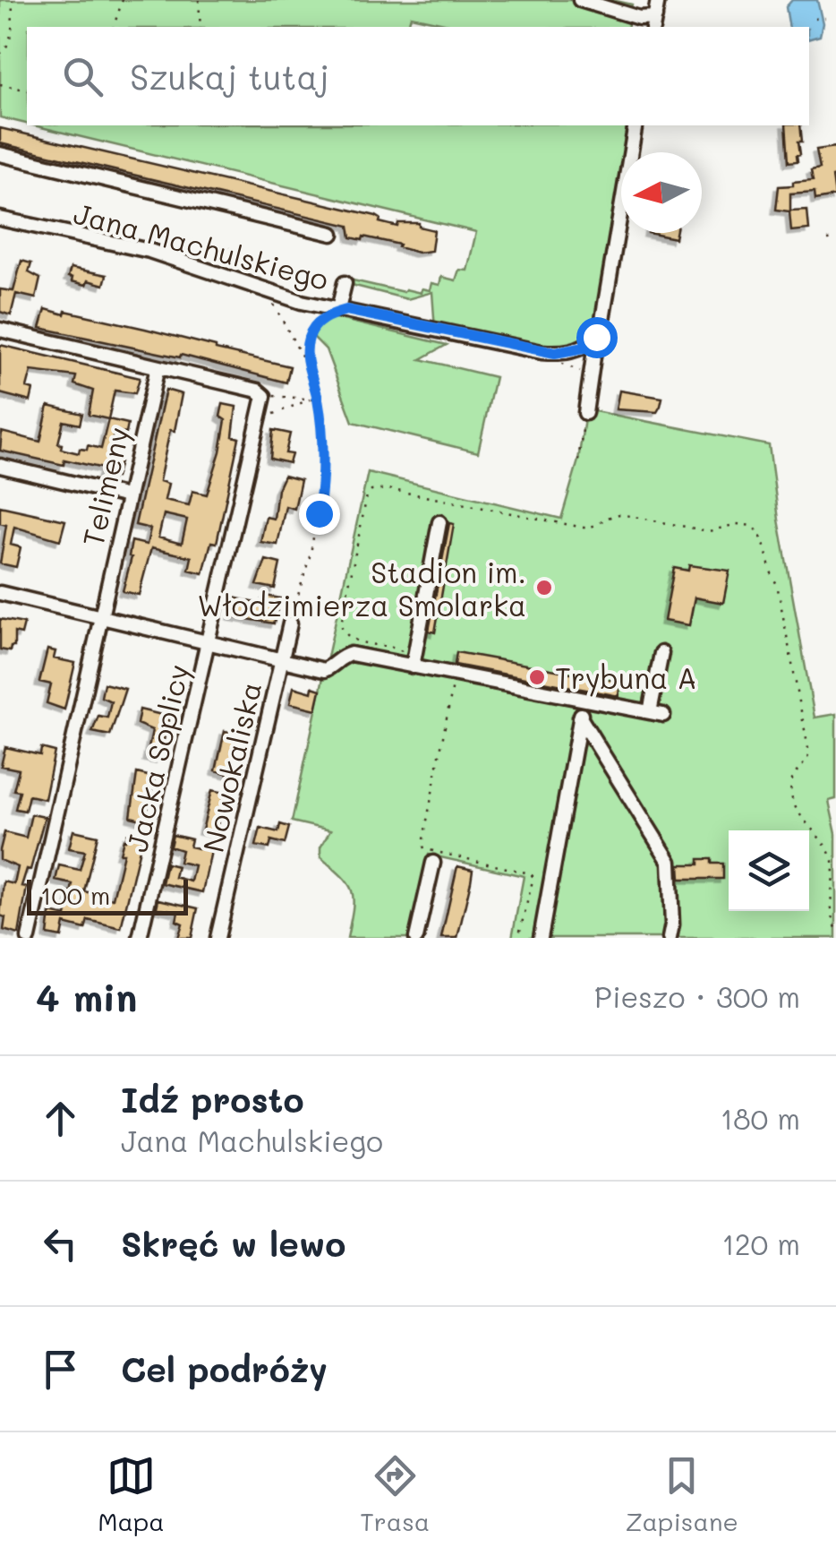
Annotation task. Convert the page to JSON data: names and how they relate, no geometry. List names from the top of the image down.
{
  "streets": {
    "street": [
      "Jana Machulskiego",
      "Telimeny",
      "Jacka Soplicy",
      "Nowokaliska"
    ]
  },
  "places": ["Stadion im. Włodzimierza Smolarka", "Trybuna A"],
  "scale_bar": "100 m",
  "north": "left",
  "page": {
    "search": "Szukaj tutaj",
    "scale": "100 m",
    "heading": ["4 min", "Pieszo · 300 m"],
    "list": [
      ["Idź prosto", "Jana Machulskiego", "180 m"],
      ["Skręć w lewo", "120 m"],
      "Cel podróży"
    ],
    "nav": ["Mapa", "Trasa", "Zapisane"]
  }
}
